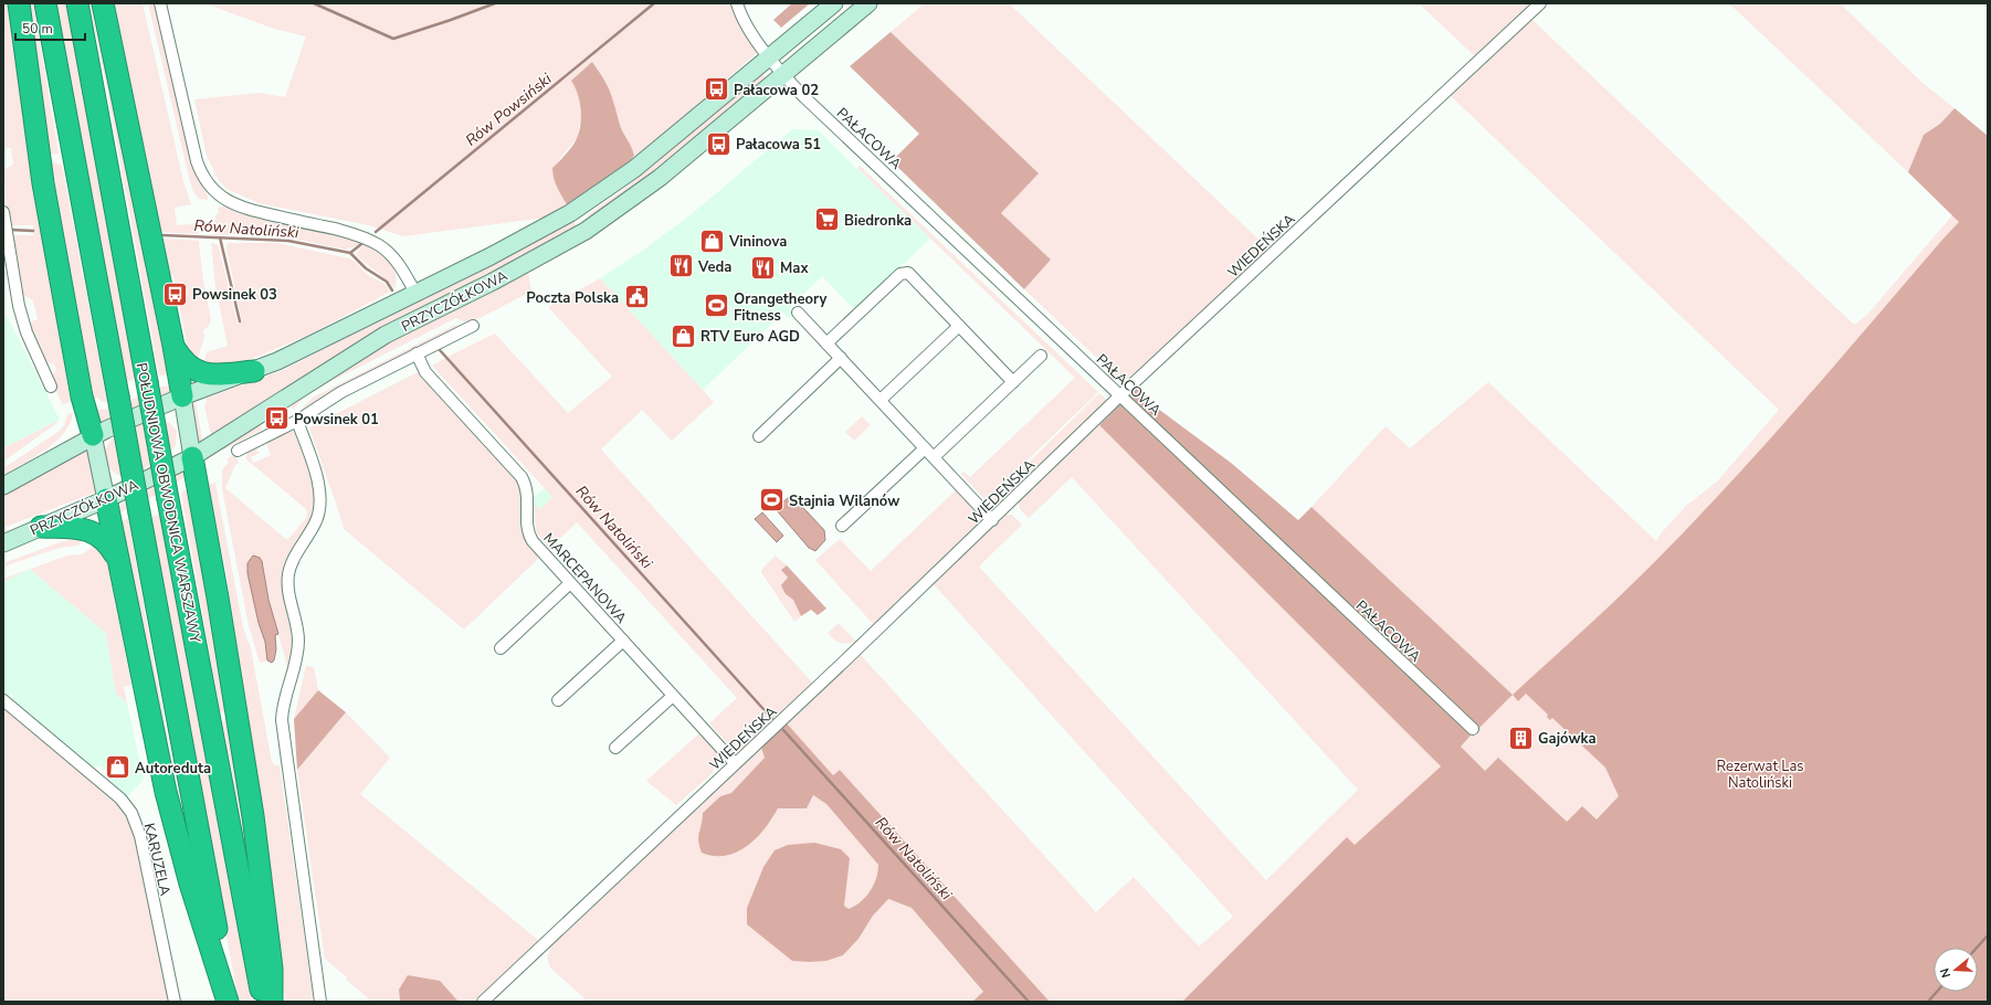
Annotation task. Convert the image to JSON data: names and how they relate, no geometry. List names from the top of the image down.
{
  "streets": {
    "highway": ["POŁUDNIOWA OBWODNICA WARSZAWY"],
    "main road": ["PRZYCZÓŁKOWA"],
    "street": [
      "PAŁACOWA",
      "WIEDEŃSKA",
      "MARCEPANOWA",
      "KARUZELA"
    ]
  },
  "crossings": [
    ["PAŁACOWA", "WIEDEŃSKA"],
    ["PAŁACOWA", "PRZYCZÓŁKOWA"],
    ["WIEDEŃSKA", "MARCEPANOWA"]
  ],
  "water": ["Rów Powsiński", "Rów Natoliński"],
  "parks": ["Rezerwat Las Natoliński"],
  "places": {
    "bus stop": [
      "Pałacowa 02",
      "Pałacowa 51",
      "Powsinek 03",
      "Powsinek 01"
    ],
    "supermarket": ["Biedronka"],
    "shop": ["Vininova", "RTV Euro AGD", "Autoreduta"],
    "restaurant": ["Veda", "Max"],
    "public building": ["Poczta Polska"],
    "sports": ["Orangetheory Fitness", "Stajnia Wilanów"],
    "building": ["Gajówka"]
  },
  "scale_bar": "50 m",
  "north": "left"
}
